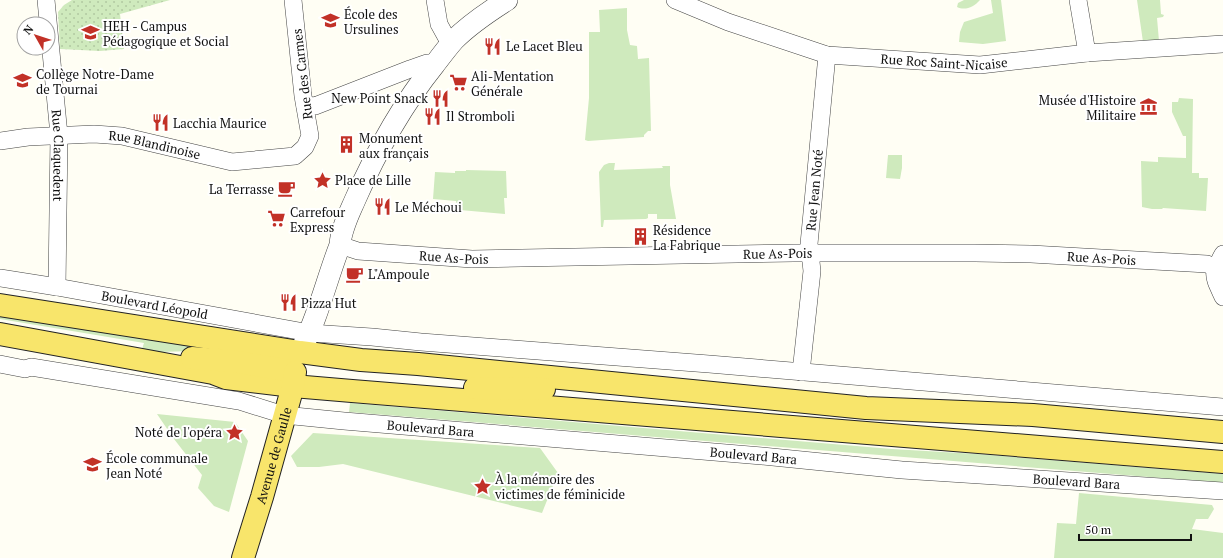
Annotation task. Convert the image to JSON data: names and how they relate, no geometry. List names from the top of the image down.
{
  "streets": {
    "main road": ["Boulevard Léopold", "Avenue de Gaulle"],
    "street": [
      "Rue Roc Saint-Nicaise",
      "Rue des Carmes",
      "Rue Blandinoise",
      "Rue Claquedent",
      "Rue Jean Noté",
      "Rue As-Pois",
      "Boulevard Bara"
    ]
  },
  "crossings": [
    ["Rue Roc Saint-Nicaise", "Rue Jean Noté"],
    ["Rue des Carmes", "Rue Blandinoise"],
    ["Rue Blandinoise", "Rue Claquedent"],
    ["Rue Claquedent", "Boulevard Léopold"],
    ["Rue Jean Noté", "Rue As-Pois"],
    ["Boulevard Léopold", "Avenue de Gaulle"],
    ["Boulevard Bara", "Avenue de Gaulle"]
  ],
  "places": {
    "school or university": [
      "École des Ursulines",
      "HEH - Campus Pédagogique et Social",
      "Collège Notre-Dame de Tournai",
      "École communale Jean Noté"
    ],
    "restaurant": [
      "Le Lacet Bleu",
      "New Point Snack",
      "Il Stromboli",
      "Lacchia Maurice",
      "Le Méchoui",
      "Pizza Hut"
    ],
    "supermarket": ["Ali-Mentation Générale", "Carrefour Express"],
    "museum": ["Musée d'Histoire Militaire"],
    "building": ["Monument aux français", "Résidence La Fabrique"],
    "place": ["Place de Lille", "Noté de l'opéra", "À la mémoire des victimes de féminicide"],
    "cafe": ["La Terrasse", "L\"Ampoule"]
  },
  "scale_bar": "50 m",
  "north": "top left"
}
